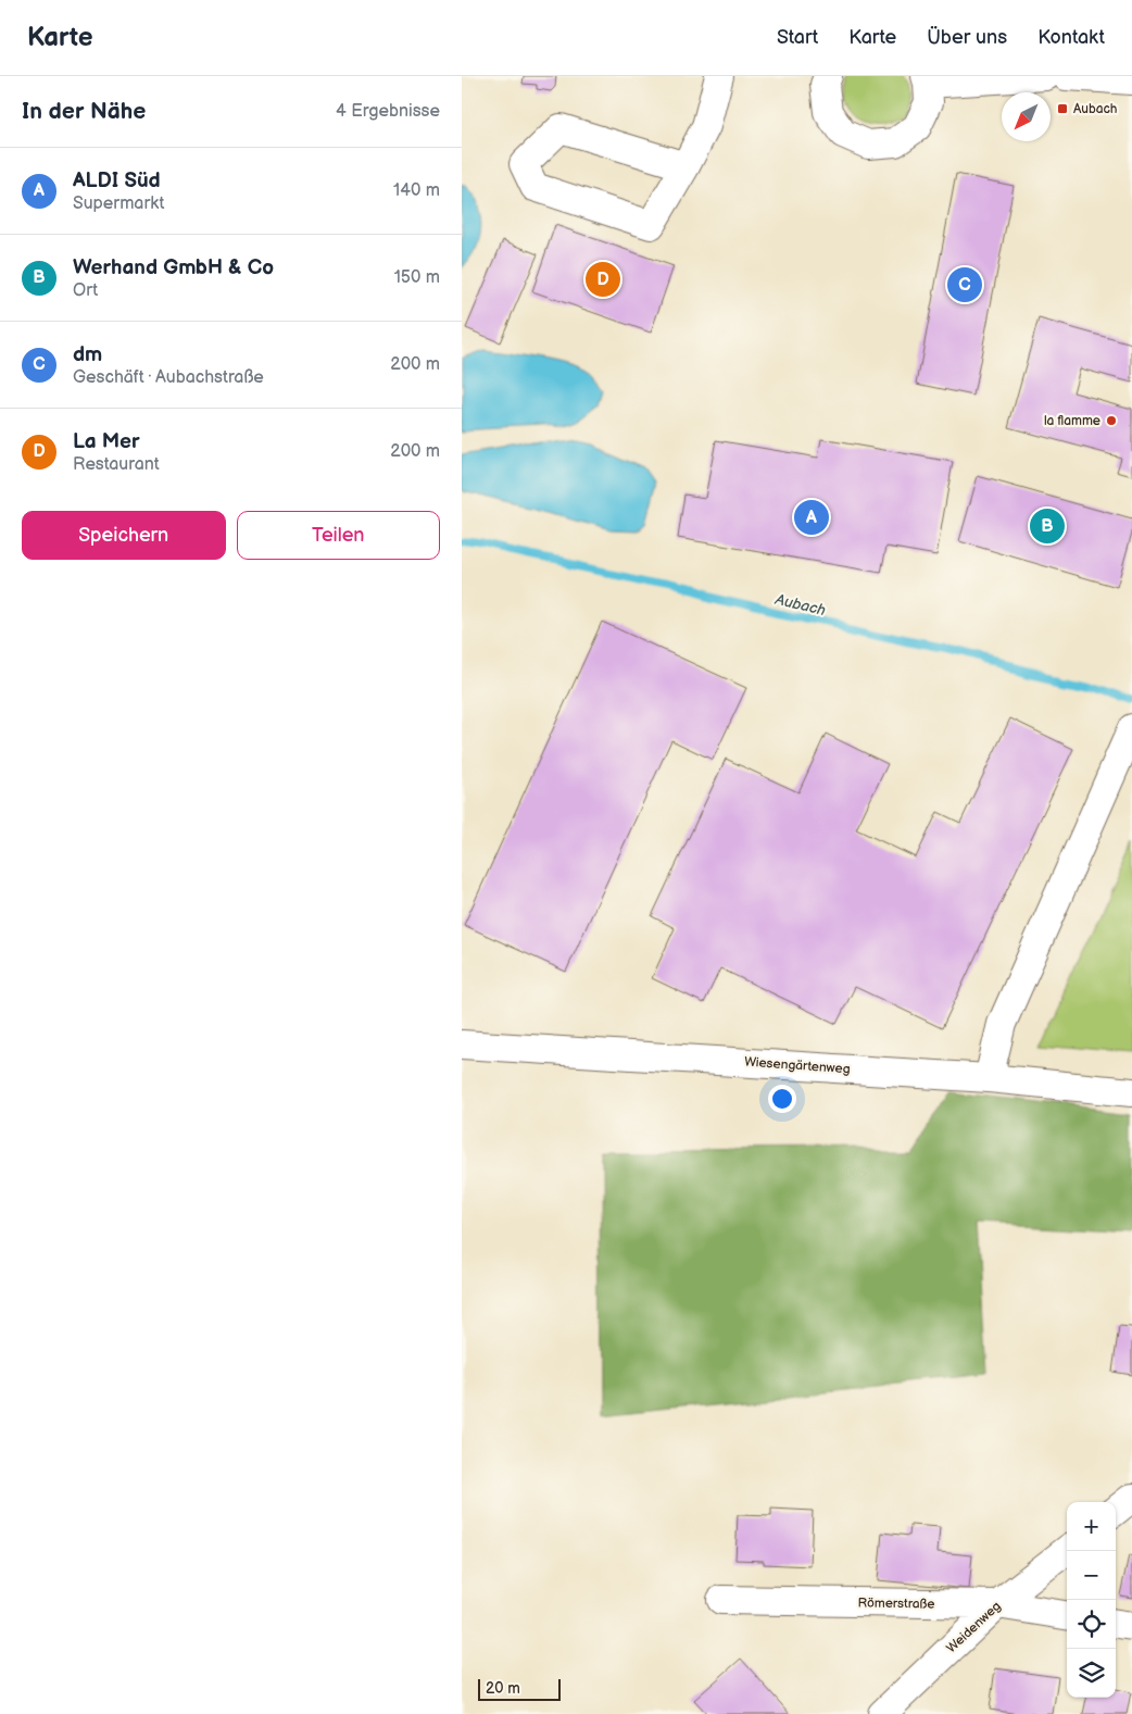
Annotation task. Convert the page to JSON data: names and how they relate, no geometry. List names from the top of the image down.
{
  "streets": {
    "street": ["Wiesengärtenweg", "Römerstraße", "Weidenweg"]
  },
  "crossings": [
    ["Römerstraße", "Weidenweg"]
  ],
  "water": ["Aubach"],
  "places": {
    "transit": ["Aubach"],
    "other": ["la flamme"]
  },
  "scale_bar": "20 m",
  "north": "bottom left",
  "page": {
    "header": "Karte",
    "nav": [
      "Start",
      "Karte",
      "Über uns",
      "Kontakt"
    ],
    "heading": ["In der Nähe", "4 Ergebnisse"],
    "list": [
      {
        "mark": "A",
        "name": "ALDI Süd",
        "note": "Supermarkt",
        "value": "140 m"
      },
      {
        "mark": "B",
        "name": "Werhand GmbH & Co",
        "note": "Ort",
        "value": "150 m"
      },
      {
        "mark": "C",
        "name": "dm",
        "note": "Geschäft · Aubachstraße",
        "value": "200 m"
      },
      {
        "mark": "D",
        "name": "La Mer",
        "note": "Restaurant",
        "value": "200 m"
      }
    ],
    "pins": [
      "D",
      "C",
      "A",
      "B"
    ],
    "buttons": ["Speichern", "Teilen"],
    "map_buttons": ["+", "−"],
    "scale": "20 m"
  }
}
